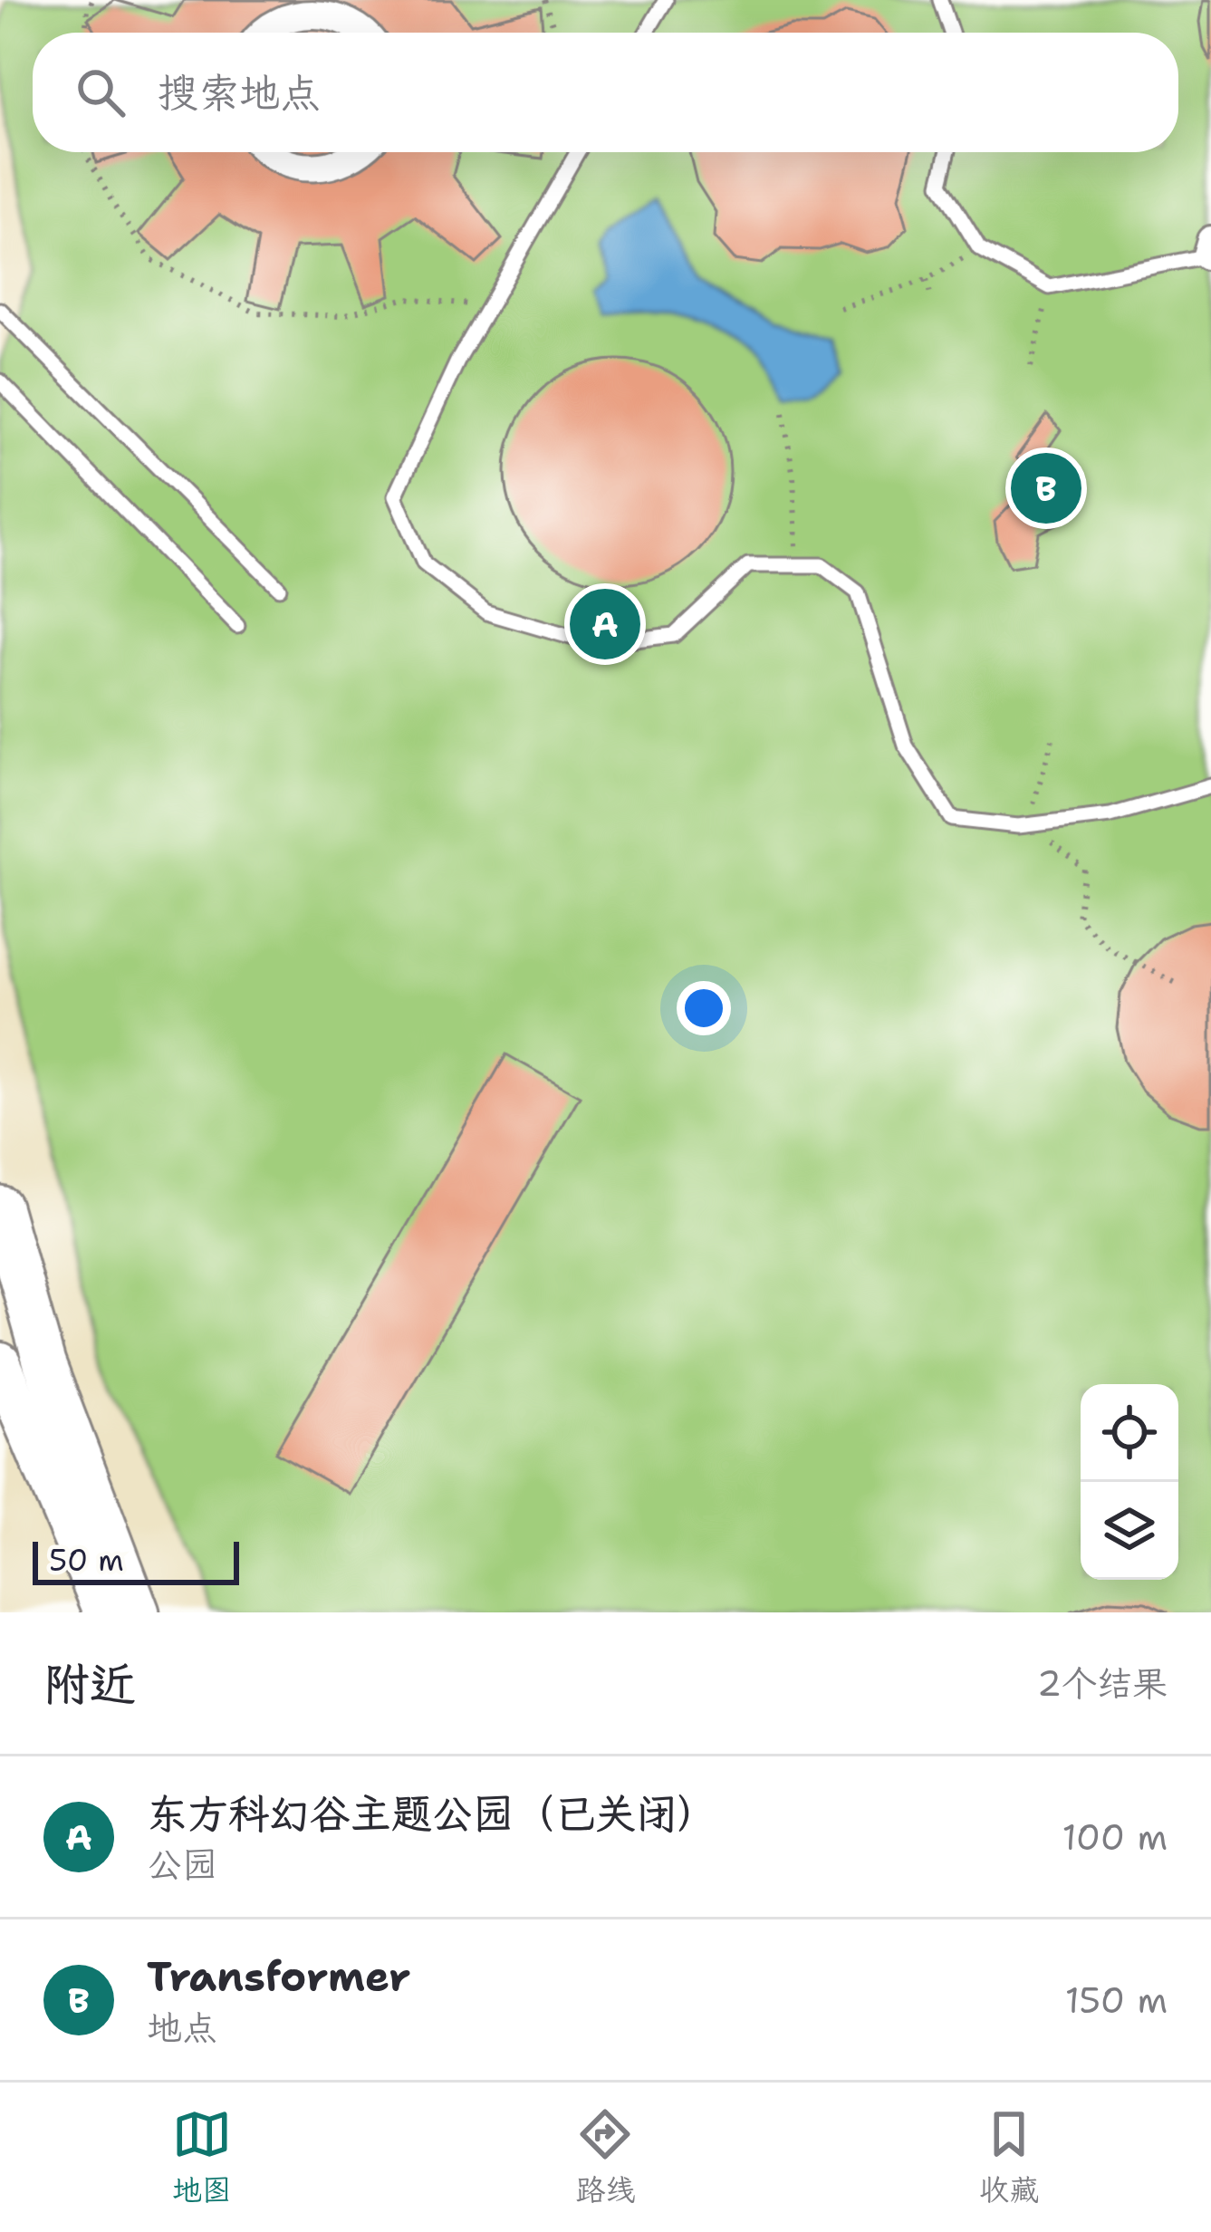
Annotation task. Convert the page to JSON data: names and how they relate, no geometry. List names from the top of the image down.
{
  "scale_bar": "50 m",
  "page": {
    "search": "搜索地点",
    "pins": ["B", "A"],
    "scale": "50 m",
    "heading": ["附近", "2个结果"],
    "list": [
      {
        "mark": "A",
        "name": "东方科幻谷主题公园（已关闭）",
        "note": "公园",
        "value": "100 m"
      },
      {
        "mark": "B",
        "name": "Transformer",
        "note": "地点",
        "value": "150 m"
      }
    ],
    "nav": ["地图", "路线", "收藏"]
  }
}
